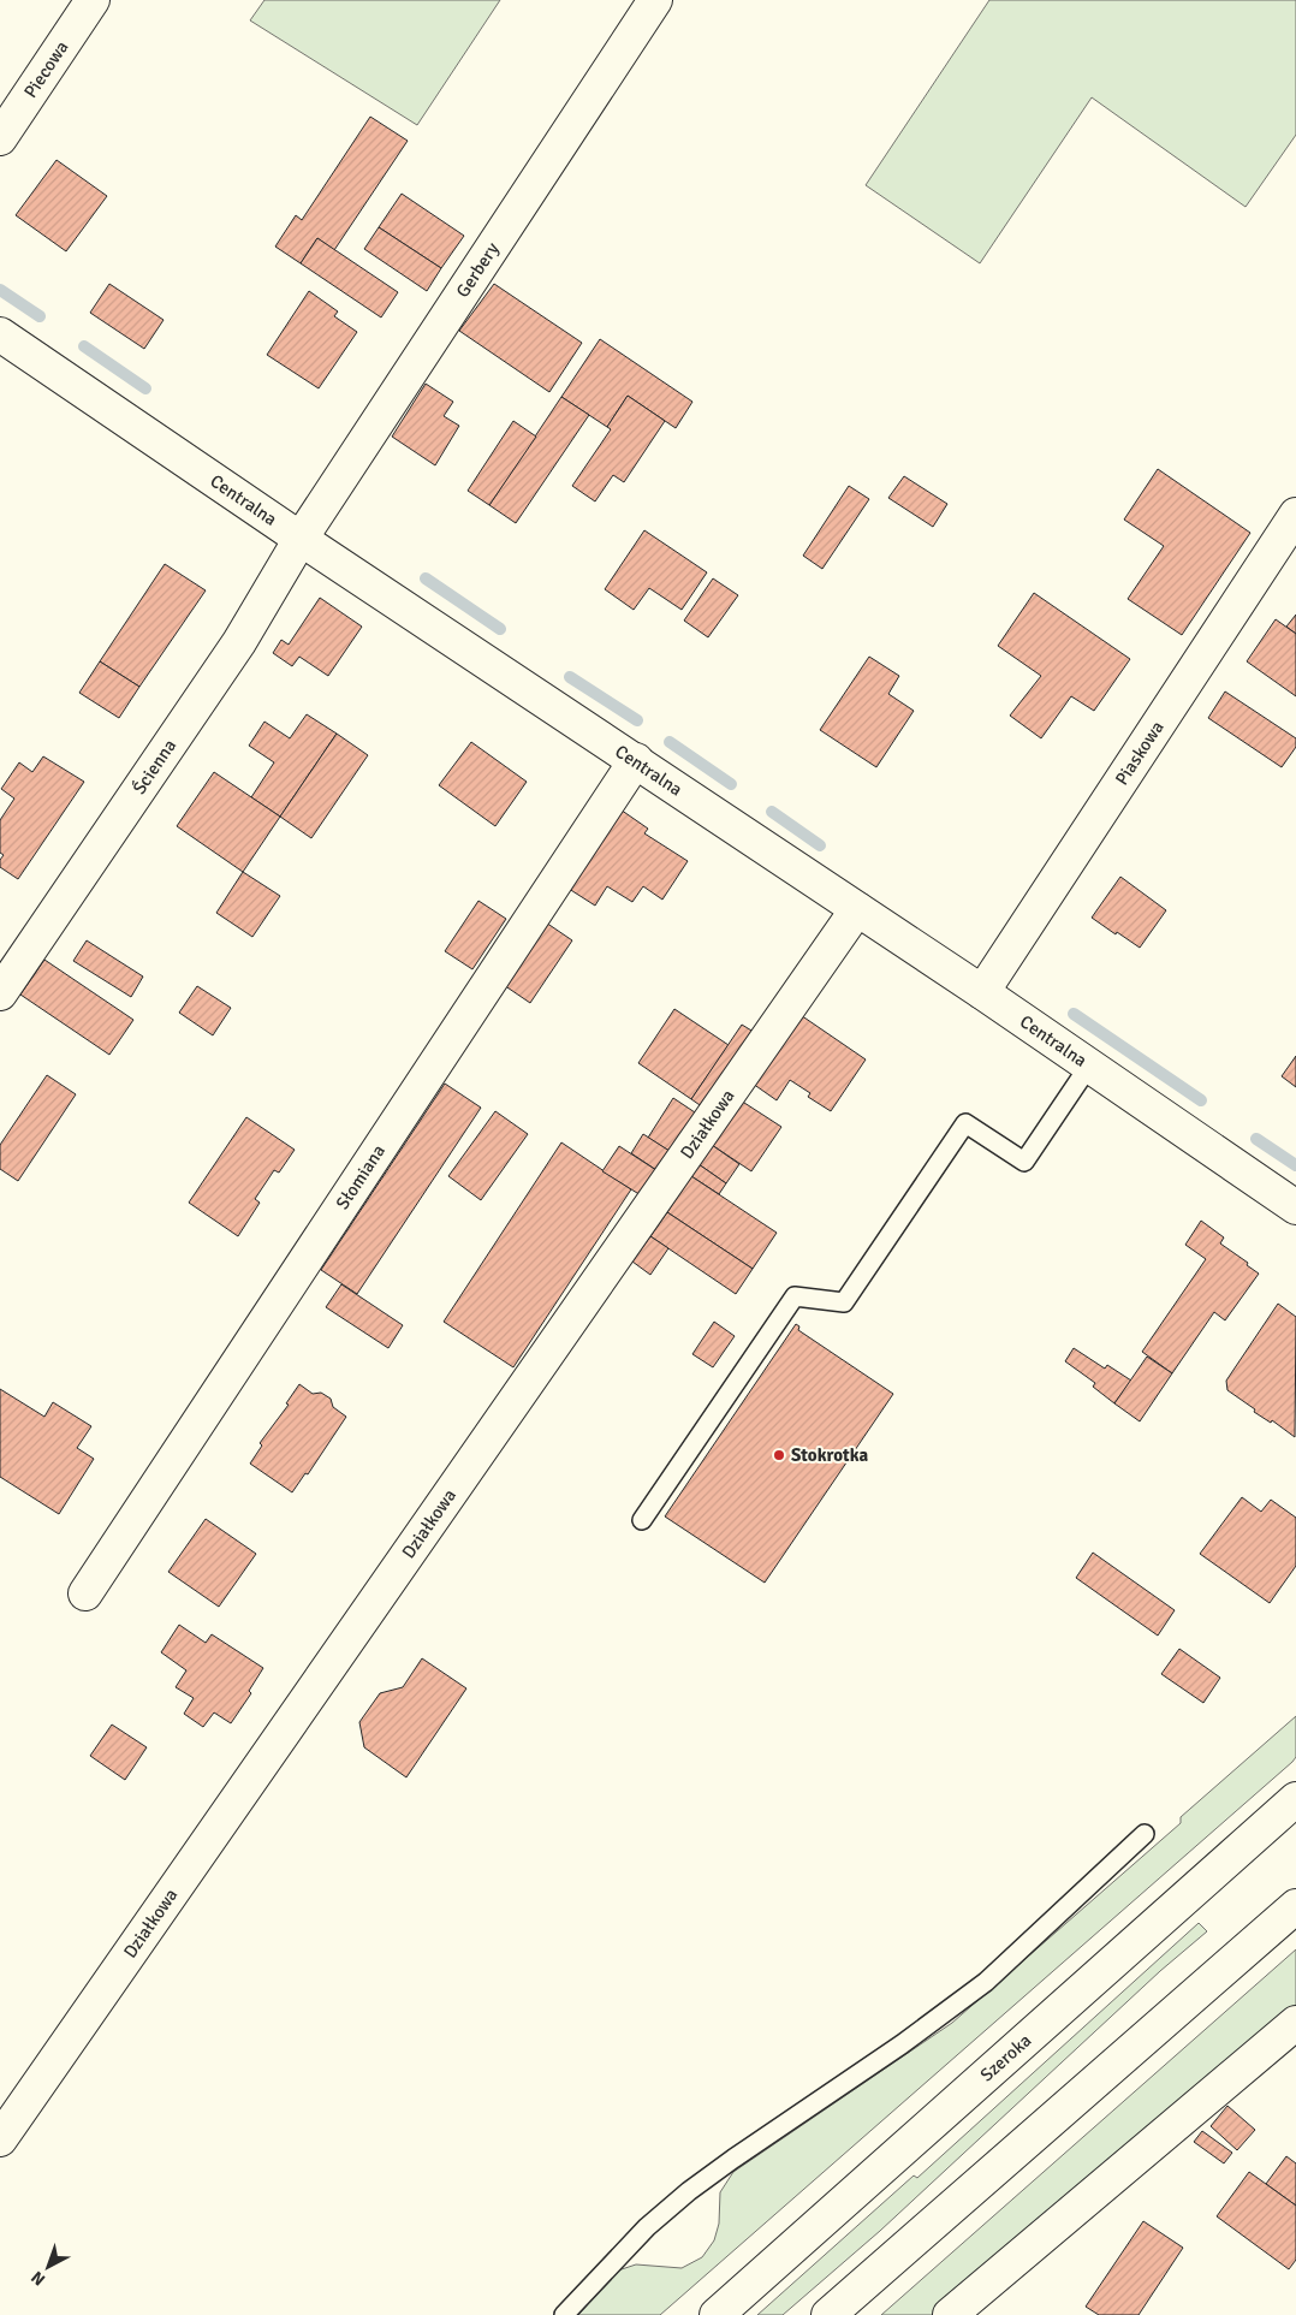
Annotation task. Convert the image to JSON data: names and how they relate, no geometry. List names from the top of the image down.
{
  "streets": {
    "street": [
      "Piecowa",
      "Gerbery",
      "Centralna",
      "Piaskowa",
      "Ścienna",
      "Działkowa",
      "Słomiana",
      "Szeroka"
    ]
  },
  "crossings": [
    ["Gerbery", "Centralna"],
    ["Gerbery", "Ścienna"],
    ["Centralna", "Piaskowa"],
    ["Centralna", "Ścienna"],
    ["Centralna", "Działkowa"],
    ["Centralna", "Słomiana"]
  ],
  "places": ["Stokrotka"],
  "north": "bottom left"
}
